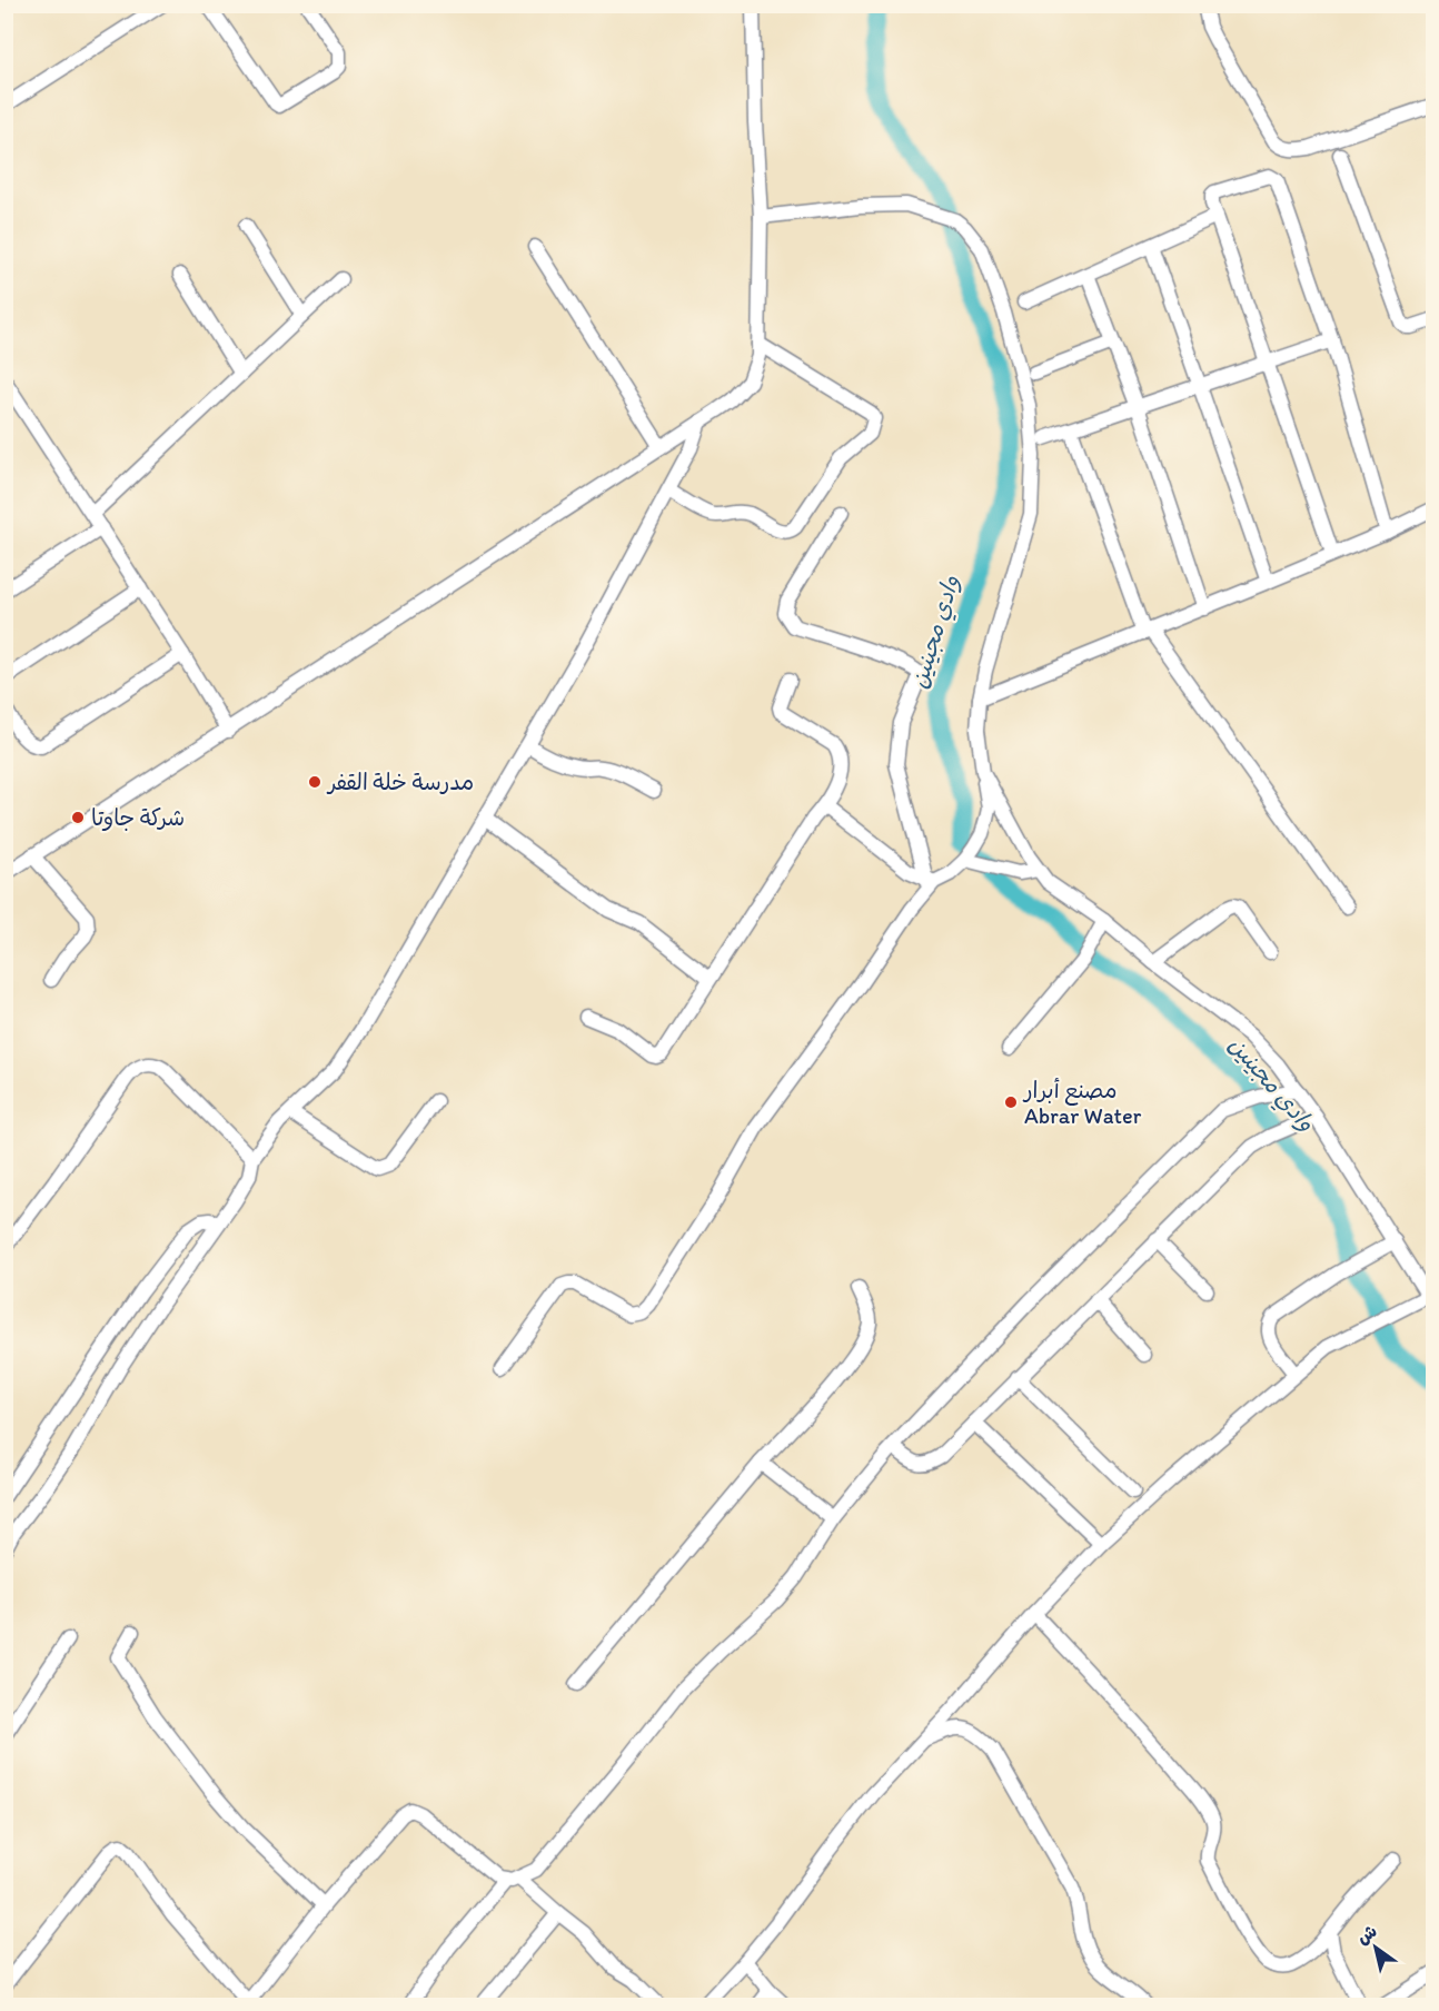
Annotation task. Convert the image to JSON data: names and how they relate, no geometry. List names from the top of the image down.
{
  "water": ["وادي مجينين"],
  "places": ["مدرسة خلة القفر", "شركة جاوتا", "مصنع أبرار Abrar Water"],
  "north": "top left"
}
